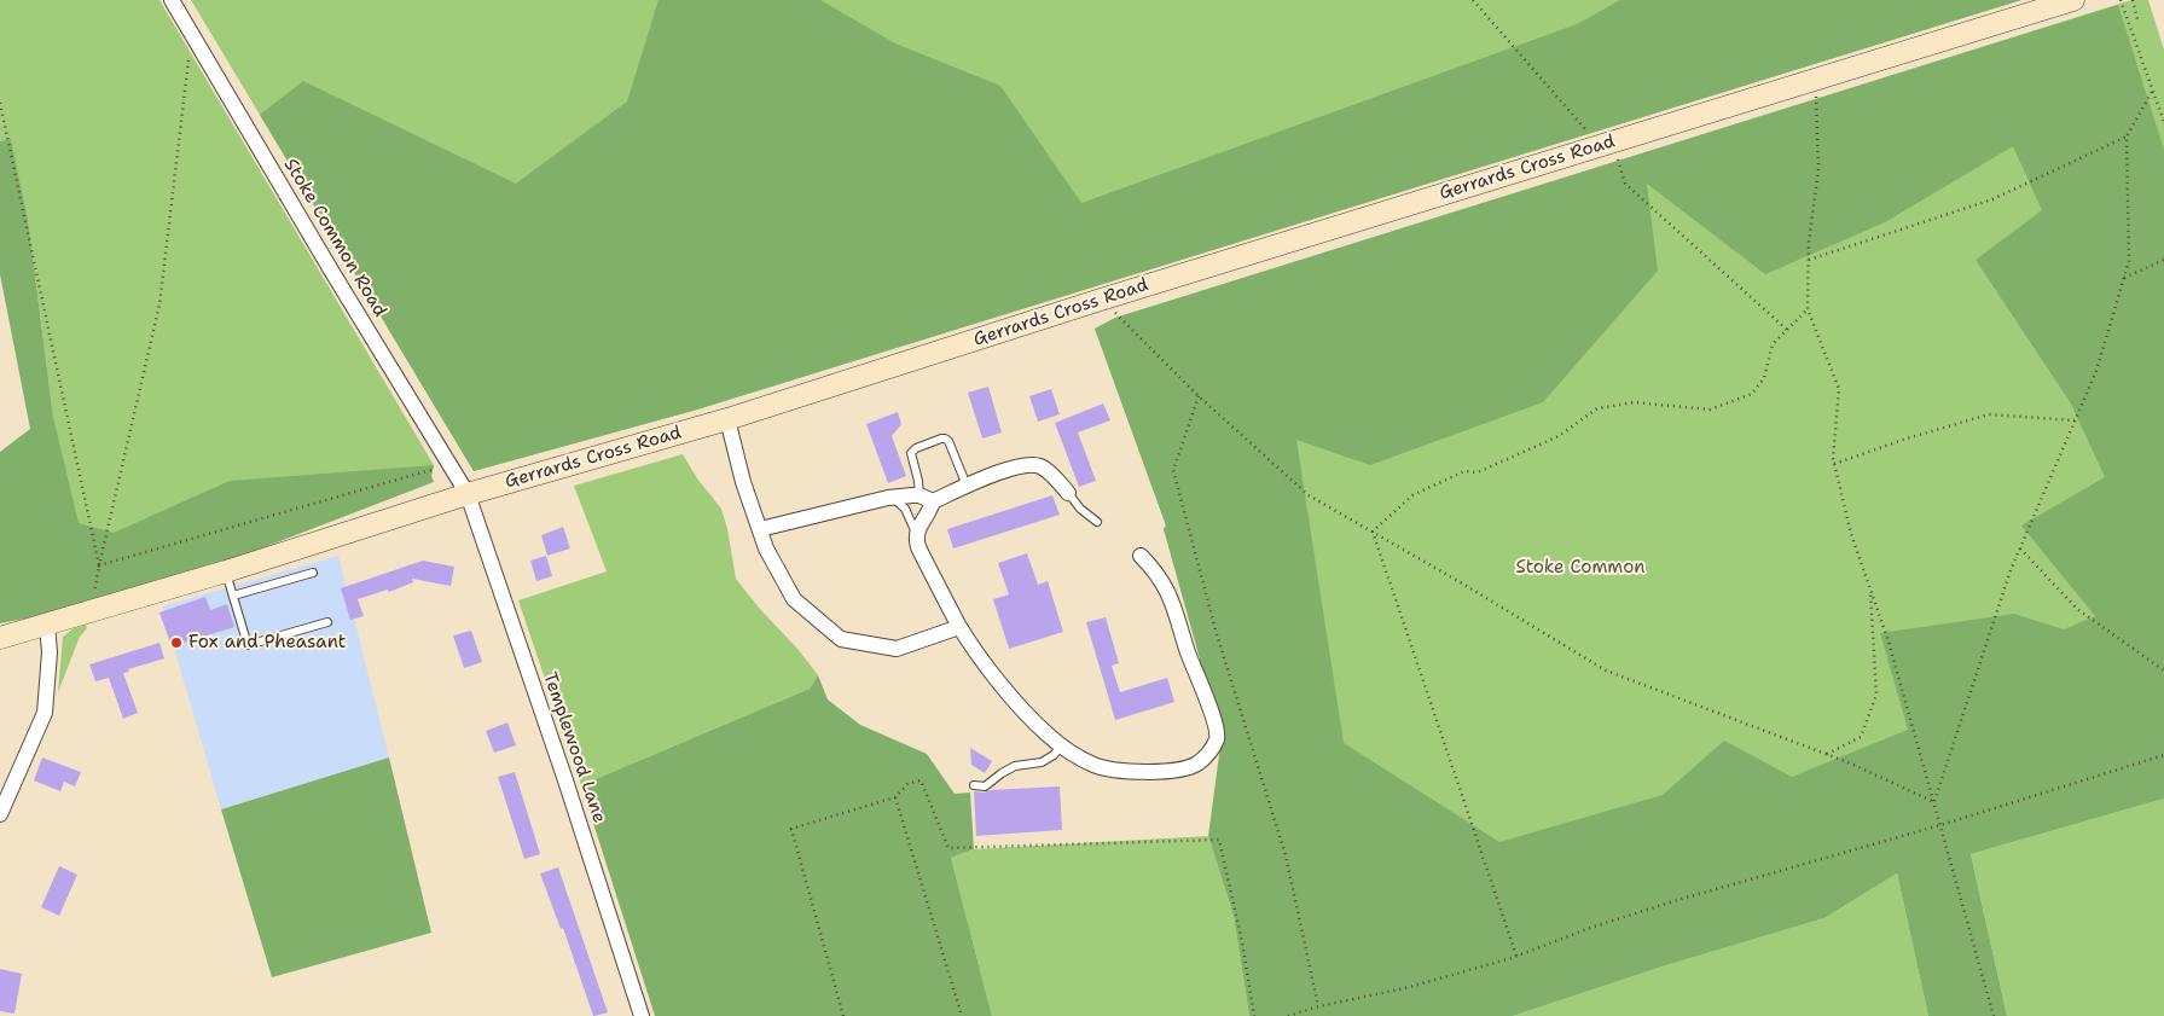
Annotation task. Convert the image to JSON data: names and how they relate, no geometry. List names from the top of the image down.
{
  "streets": {
    "main road": ["Gerrards Cross Road"],
    "street": ["Stoke Common Road", "Templewood Lane"]
  },
  "crossings": [
    ["Gerrards Cross Road", "Stoke Common Road"],
    ["Gerrards Cross Road", "Templewood Lane"],
    ["Stoke Common Road", "Templewood Lane"]
  ],
  "parks": ["Stoke Common"],
  "places": ["Fox and Pheasant"]
}
